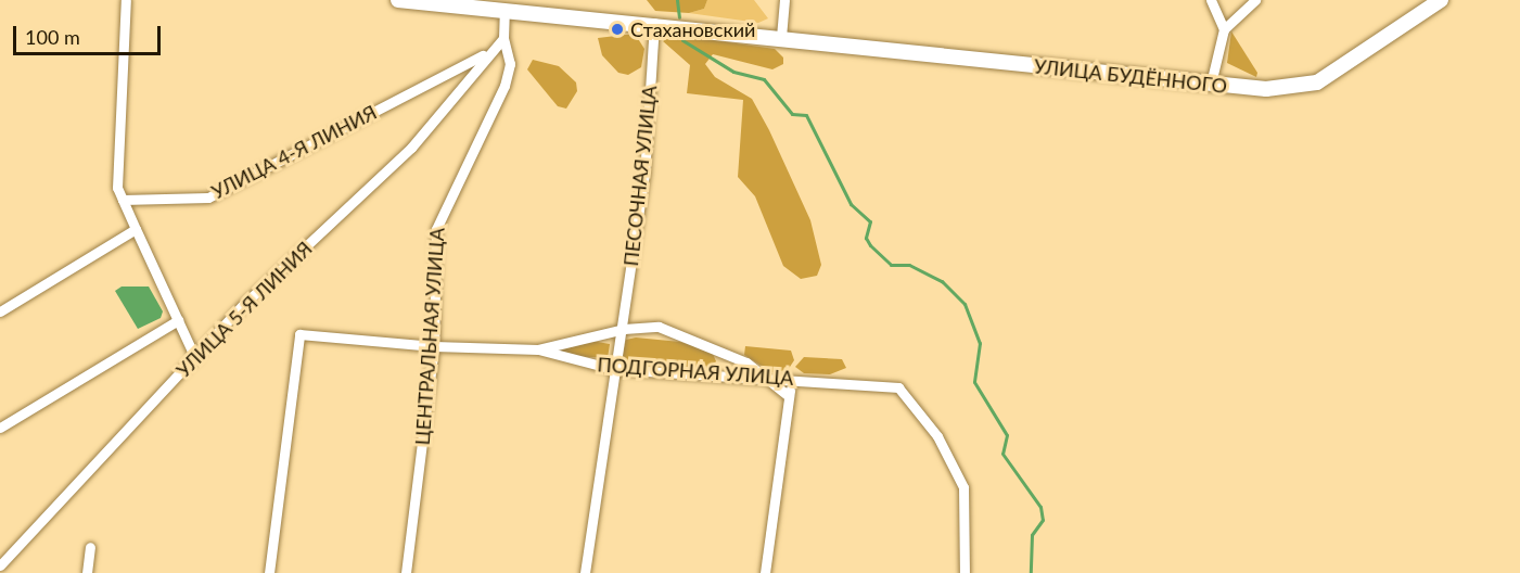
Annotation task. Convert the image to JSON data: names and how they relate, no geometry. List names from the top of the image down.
{
  "streets": {
    "main road": ["УЛИЦА БУДЁННОГО"],
    "street": [
      "УЛИЦА 4-Я ЛИНИЯ",
      "ПЕСОЧНАЯ УЛИЦА",
      "УЛИЦА 5-Я ЛИНИЯ",
      "ЦЕНТРАЛЬНАЯ УЛИЦА",
      "ПОДГОРНАЯ УЛИЦА"
    ]
  },
  "crossings": [
    ["УЛИЦА БУДЁННОГО", "ПЕСОЧНАЯ УЛИЦА"],
    ["УЛИЦА БУДЁННОГО", "ЦЕНТРАЛЬНАЯ УЛИЦА"],
    ["УЛИЦА 4-Я ЛИНИЯ", "УЛИЦА 5-Я ЛИНИЯ"],
    ["ПЕСОЧНАЯ УЛИЦА", "ПОДГОРНАЯ УЛИЦА"],
    ["ЦЕНТРАЛЬНАЯ УЛИЦА", "ПОДГОРНАЯ УЛИЦА"]
  ],
  "places": ["Стахановский"],
  "scale_bar": "100 m"
}
